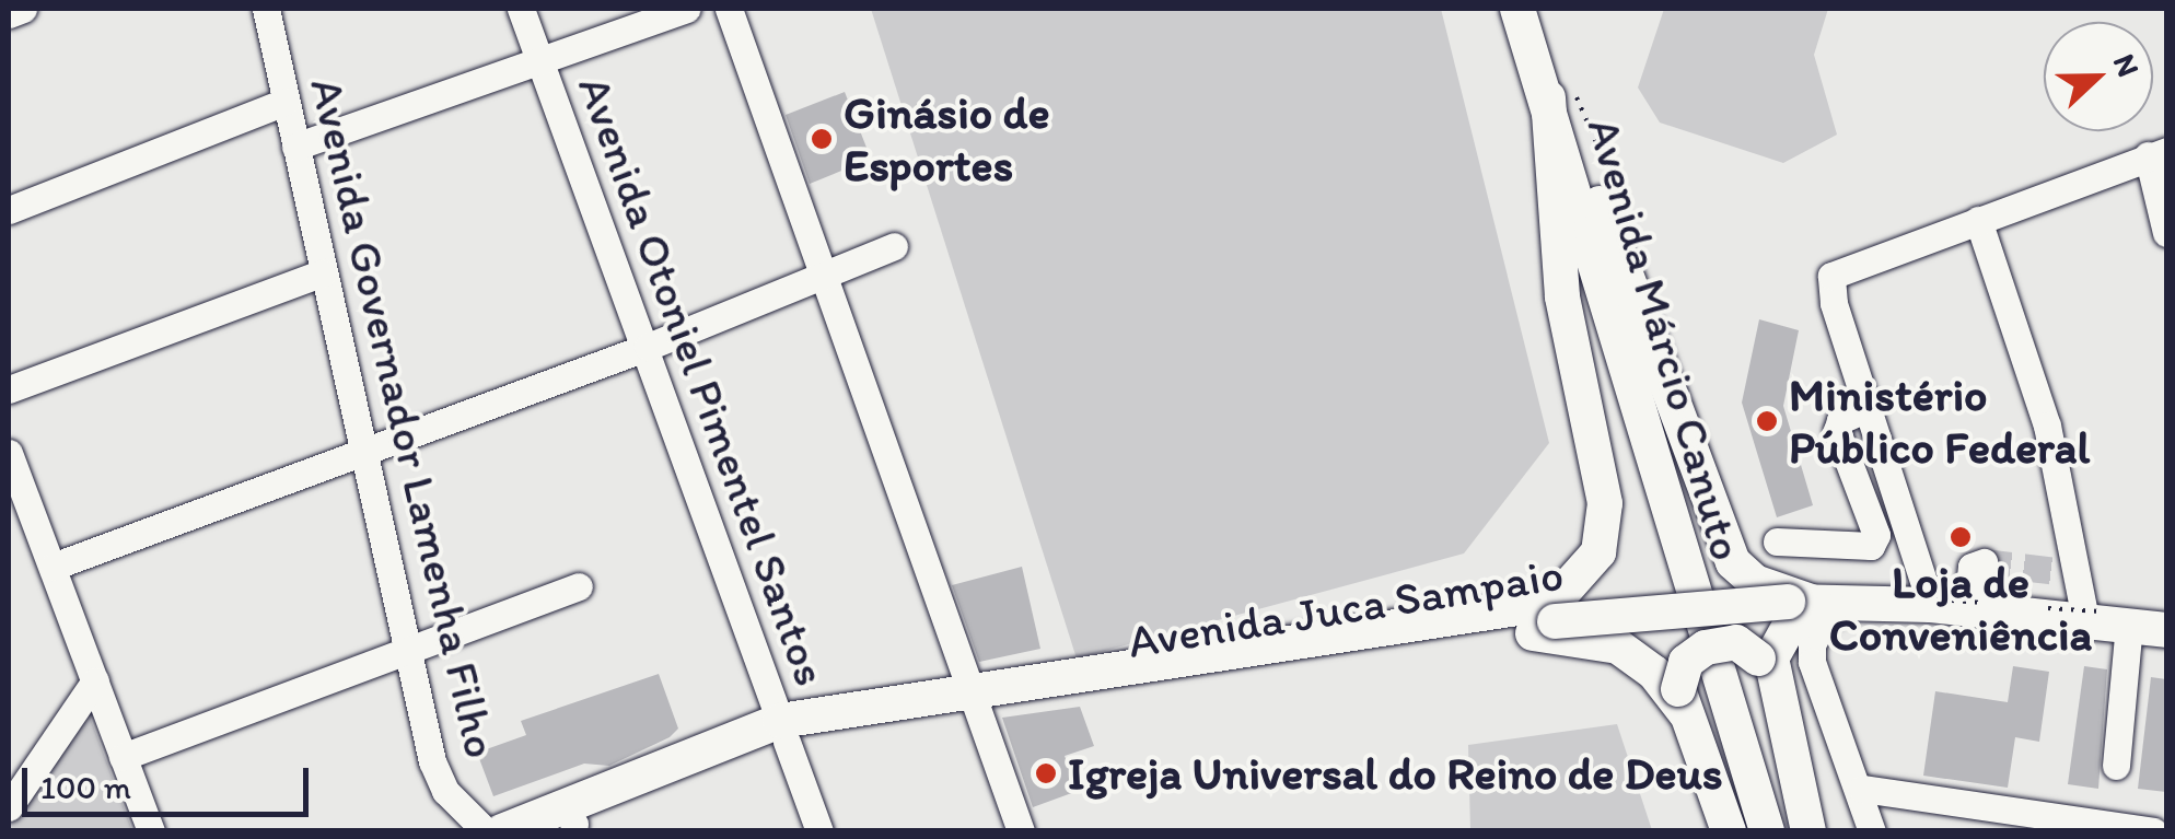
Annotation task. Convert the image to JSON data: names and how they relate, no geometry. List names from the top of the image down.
{
  "streets": {
    "main road": ["Avenida Márcio Canuto", "Avenida Juca Sampaio"],
    "street": ["Avenida Otoniel Pimentel Santos", "Avenida Governador Lamenha Filho"]
  },
  "crossings": [
    ["Avenida Márcio Canuto", "Avenida Juca Sampaio"],
    ["Avenida Otoniel Pimentel Santos", "Avenida Juca Sampaio"]
  ],
  "places": [
    "Ginásio de Esportes",
    "Ministério Público Federal",
    "Loja de Conveniência",
    "Igreja Universal do Reino de Deus"
  ],
  "scale_bar": "100 m",
  "north": "right"
}
